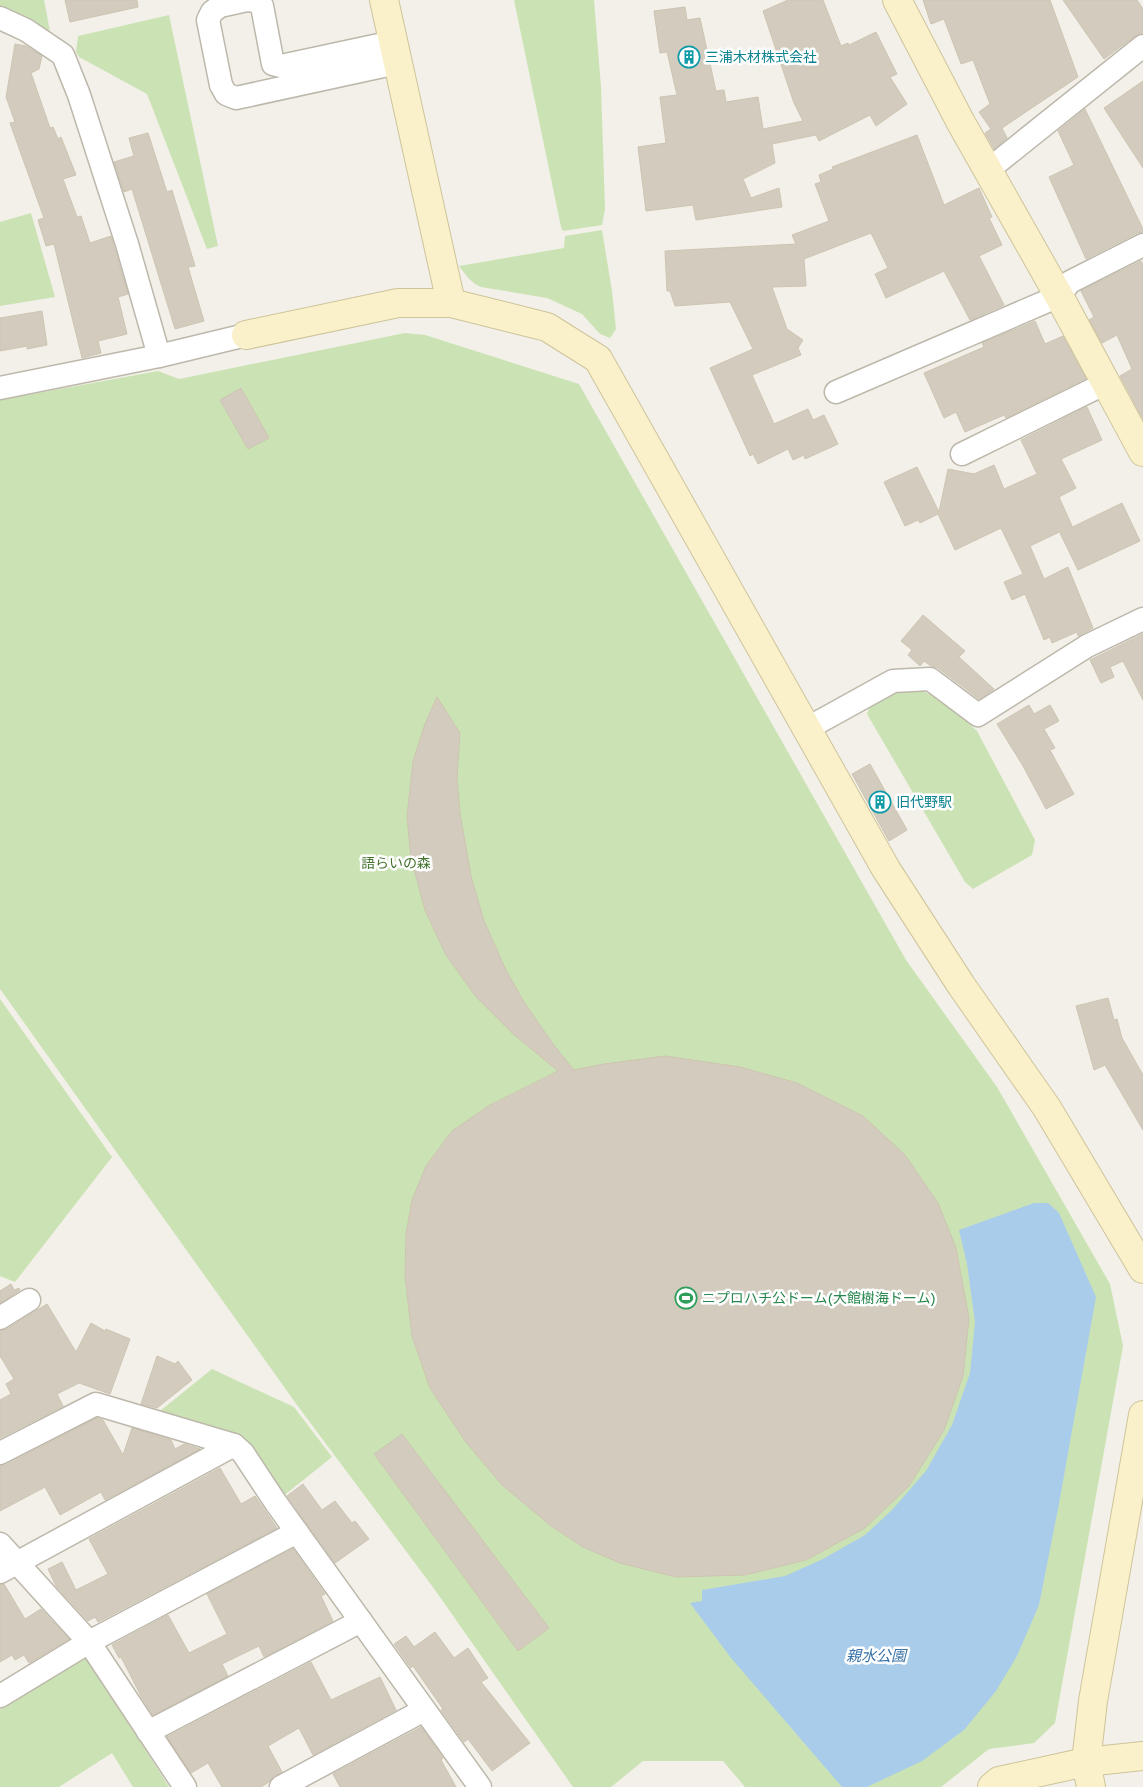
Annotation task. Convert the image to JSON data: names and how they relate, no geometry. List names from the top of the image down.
{
  "water": ["親水公園"],
  "parks": ["語らいの森"],
  "places": {
    "building": ["三浦木材株式会社", "旧代野駅"],
    "sports": ["ニプロハチ公ドーム(大館樹海ドーム)"]
  }
}
